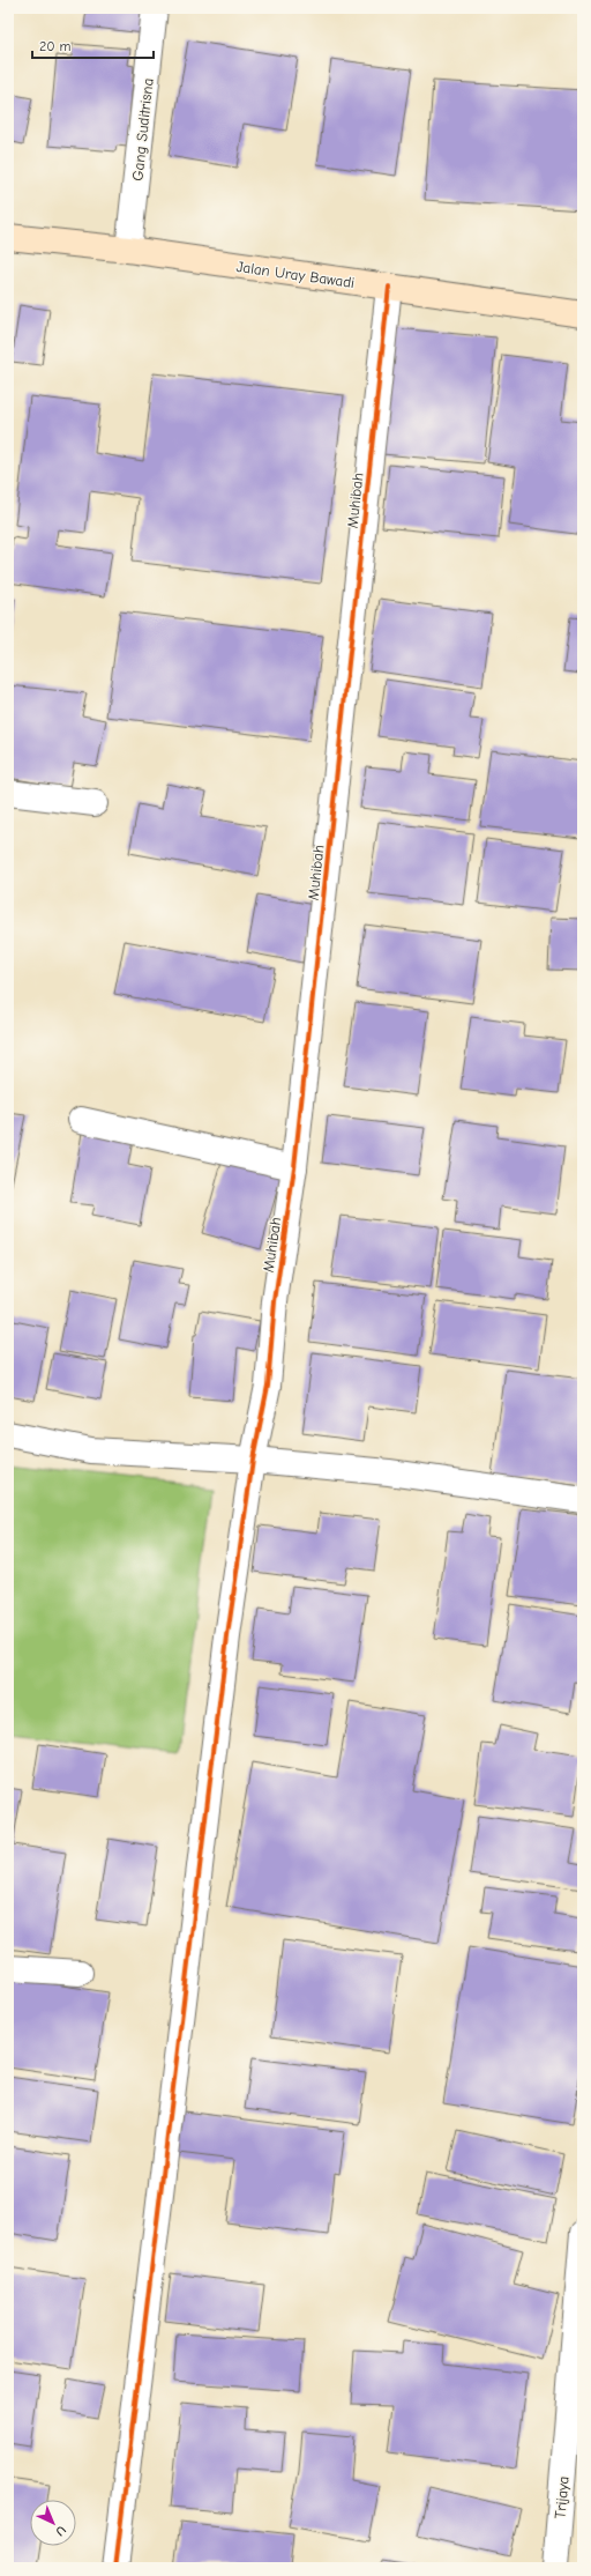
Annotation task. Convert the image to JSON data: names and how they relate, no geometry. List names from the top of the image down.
{
  "streets": {
    "street": [
      "Gang Suditrisna",
      "Jalan Uray Bawadi",
      "Muhibah",
      "Trijaya"
    ]
  },
  "crossings": [
    ["Gang Suditrisna", "Jalan Uray Bawadi"],
    ["Jalan Uray Bawadi", "Muhibah"]
  ],
  "scale_bar": "20 m",
  "north": "bottom right"
}
